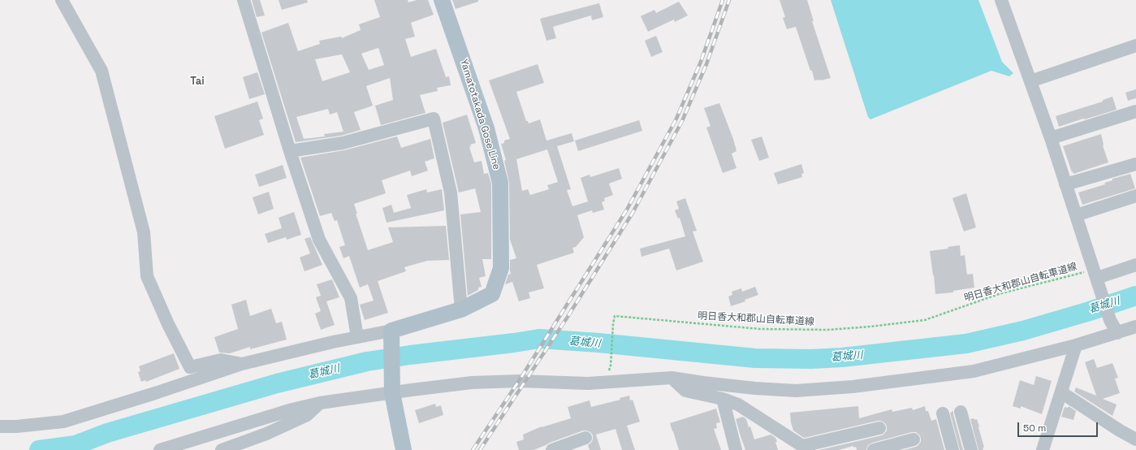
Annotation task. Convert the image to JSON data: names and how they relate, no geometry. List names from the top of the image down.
{
  "streets": {
    "main road": ["Yamatotakada Gose Line"],
    "path": ["明日香大和郡山自転車道線"]
  },
  "districts": ["Tai"],
  "water": ["葛城川"],
  "scale_bar": "50 m"
}
